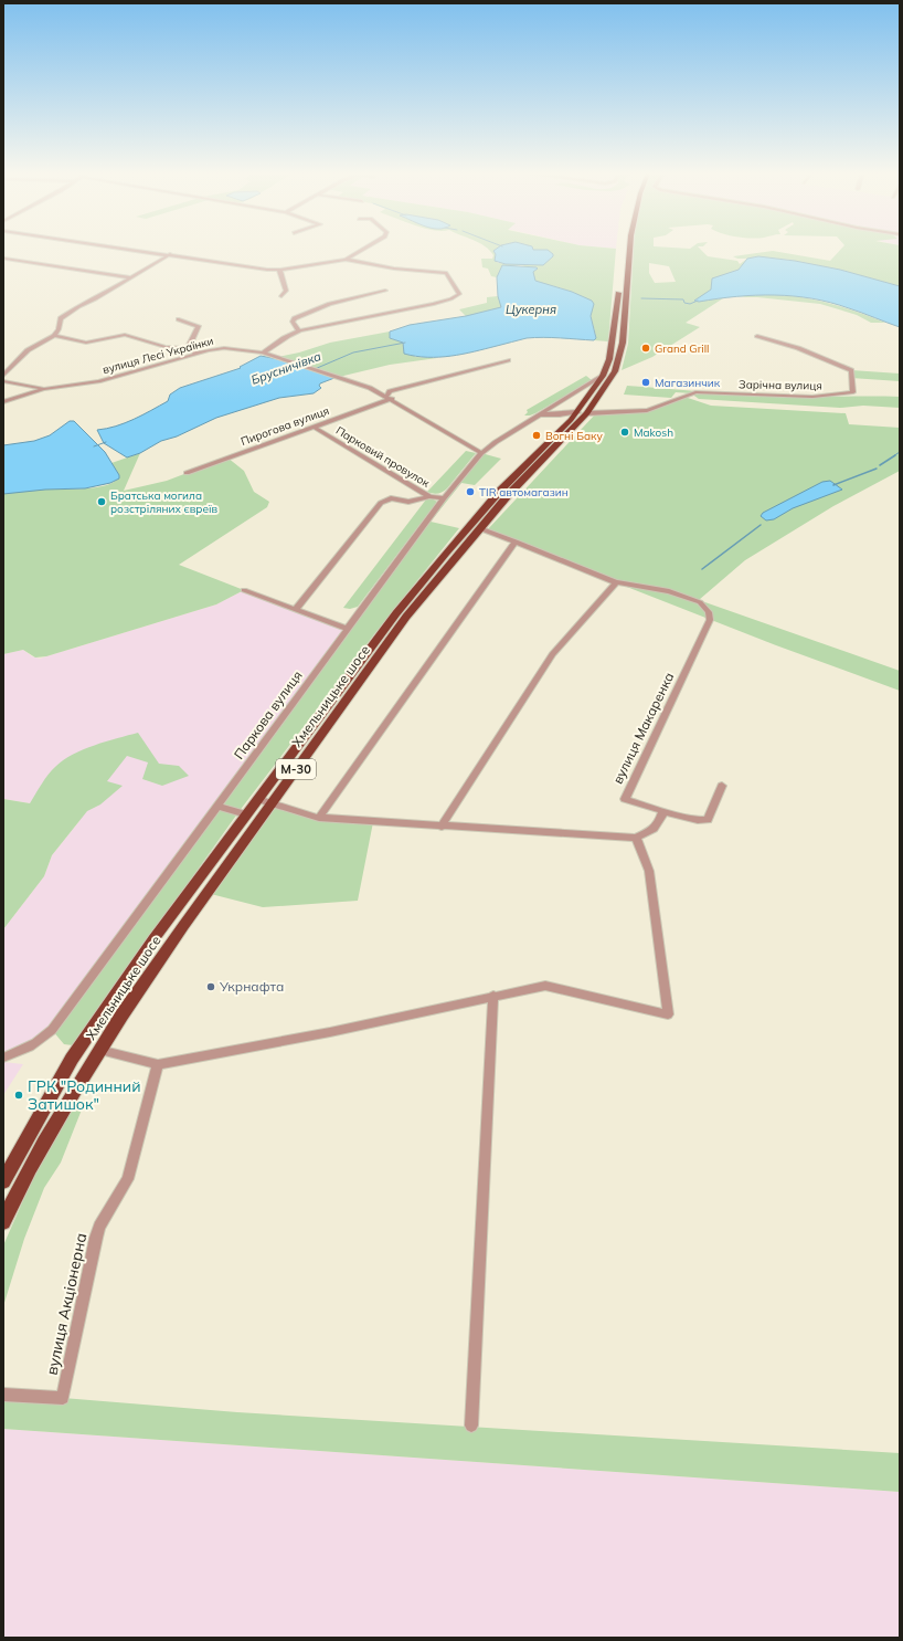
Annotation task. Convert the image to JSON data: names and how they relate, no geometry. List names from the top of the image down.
{
  "streets": {
    "highway": ["Хмельницьке шосе", "М-30"],
    "street": [
      "вулиця Лесі Українки",
      "Зарічна вулиця",
      "Пирогова вулиця",
      "Парковий провулок",
      "Паркова вулиця",
      "вулиця Макаренка",
      "вулиця Акціонерна"
    ]
  },
  "crossings": [
    ["вулиця Лесі Українки", "Пирогова вулиця"],
    ["вулиця Лесі Українки", "Паркова вулиця"],
    ["Зарічна вулиця", "Хмельницьке шосе"],
    ["Пирогова вулиця", "Парковий провулок"],
    ["Парковий провулок", "Паркова вулиця"],
    ["Хмельницьке шосе", "Паркова вулиця"],
    ["Хмельницьке шосе", "М-30"]
  ],
  "water": ["Цукерня", "Брусничівка"],
  "places": [
    "Grand Grill",
    "Магазинчик",
    "Makosh",
    "Вогні Баку",
    "TIR автомагазин",
    "Братська могила розстріляних євреїв",
    "Укрнафта",
    "ГРК \"Родинний Затишок\""
  ]
}
